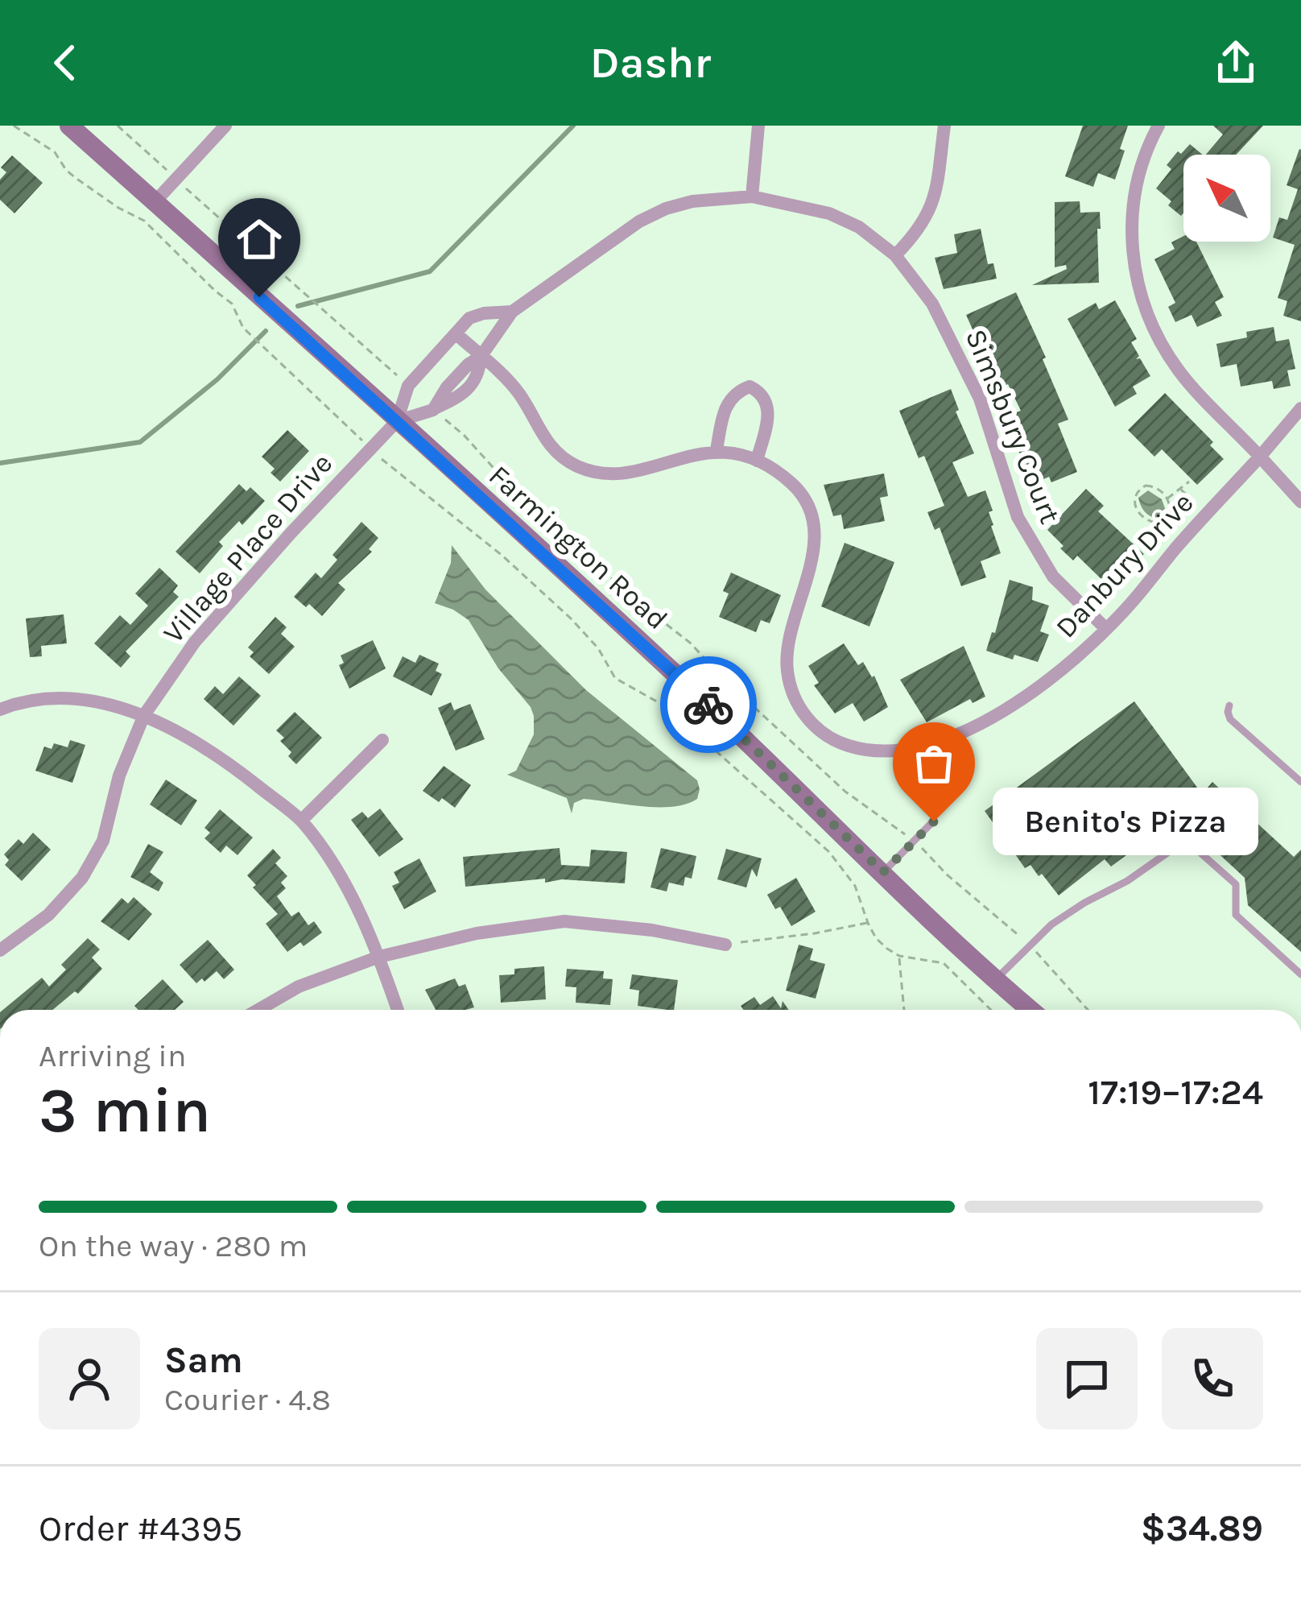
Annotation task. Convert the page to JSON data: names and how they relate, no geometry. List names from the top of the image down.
{
  "streets": {
    "street": [
      "Simsbury Court",
      "Farmington Road",
      "Village Place Drive",
      "Danbury Drive"
    ]
  },
  "crossings": [
    ["Simsbury Court", "Farmington Road"],
    ["Simsbury Court", "Village Place Drive"],
    ["Simsbury Court", "Danbury Drive"],
    ["Farmington Road", "Village Place Drive"]
  ],
  "places": ["Benito's Pizza"],
  "north": "top left",
  "page": {
    "header": "Dashr",
    "bubble": "Benito's Pizza",
    "heading": ["3 min", "Arriving in", "17:19–17:24"],
    "panel": [
      "Sam",
      "Courier · 4.8",
      "Order #4395",
      "$34.89"
    ],
    "bar": "On the way · 280 m"
  }
}
